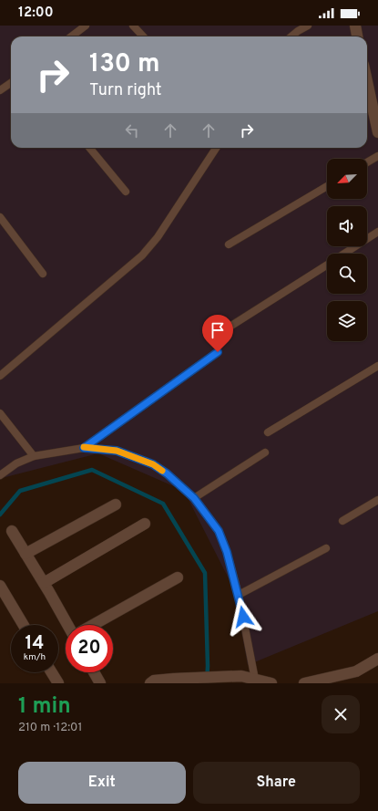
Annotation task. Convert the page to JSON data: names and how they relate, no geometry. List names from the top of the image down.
{
  "north": "bottom left",
  "page": {
    "status": "12:00",
    "turn": ["130 m", "Turn right"],
    "speed": "14 km/h",
    "limit": "20",
    "heading": ["1 min", "210 m · 12:01"],
    "buttons": ["Exit", "Share"]
  }
}
